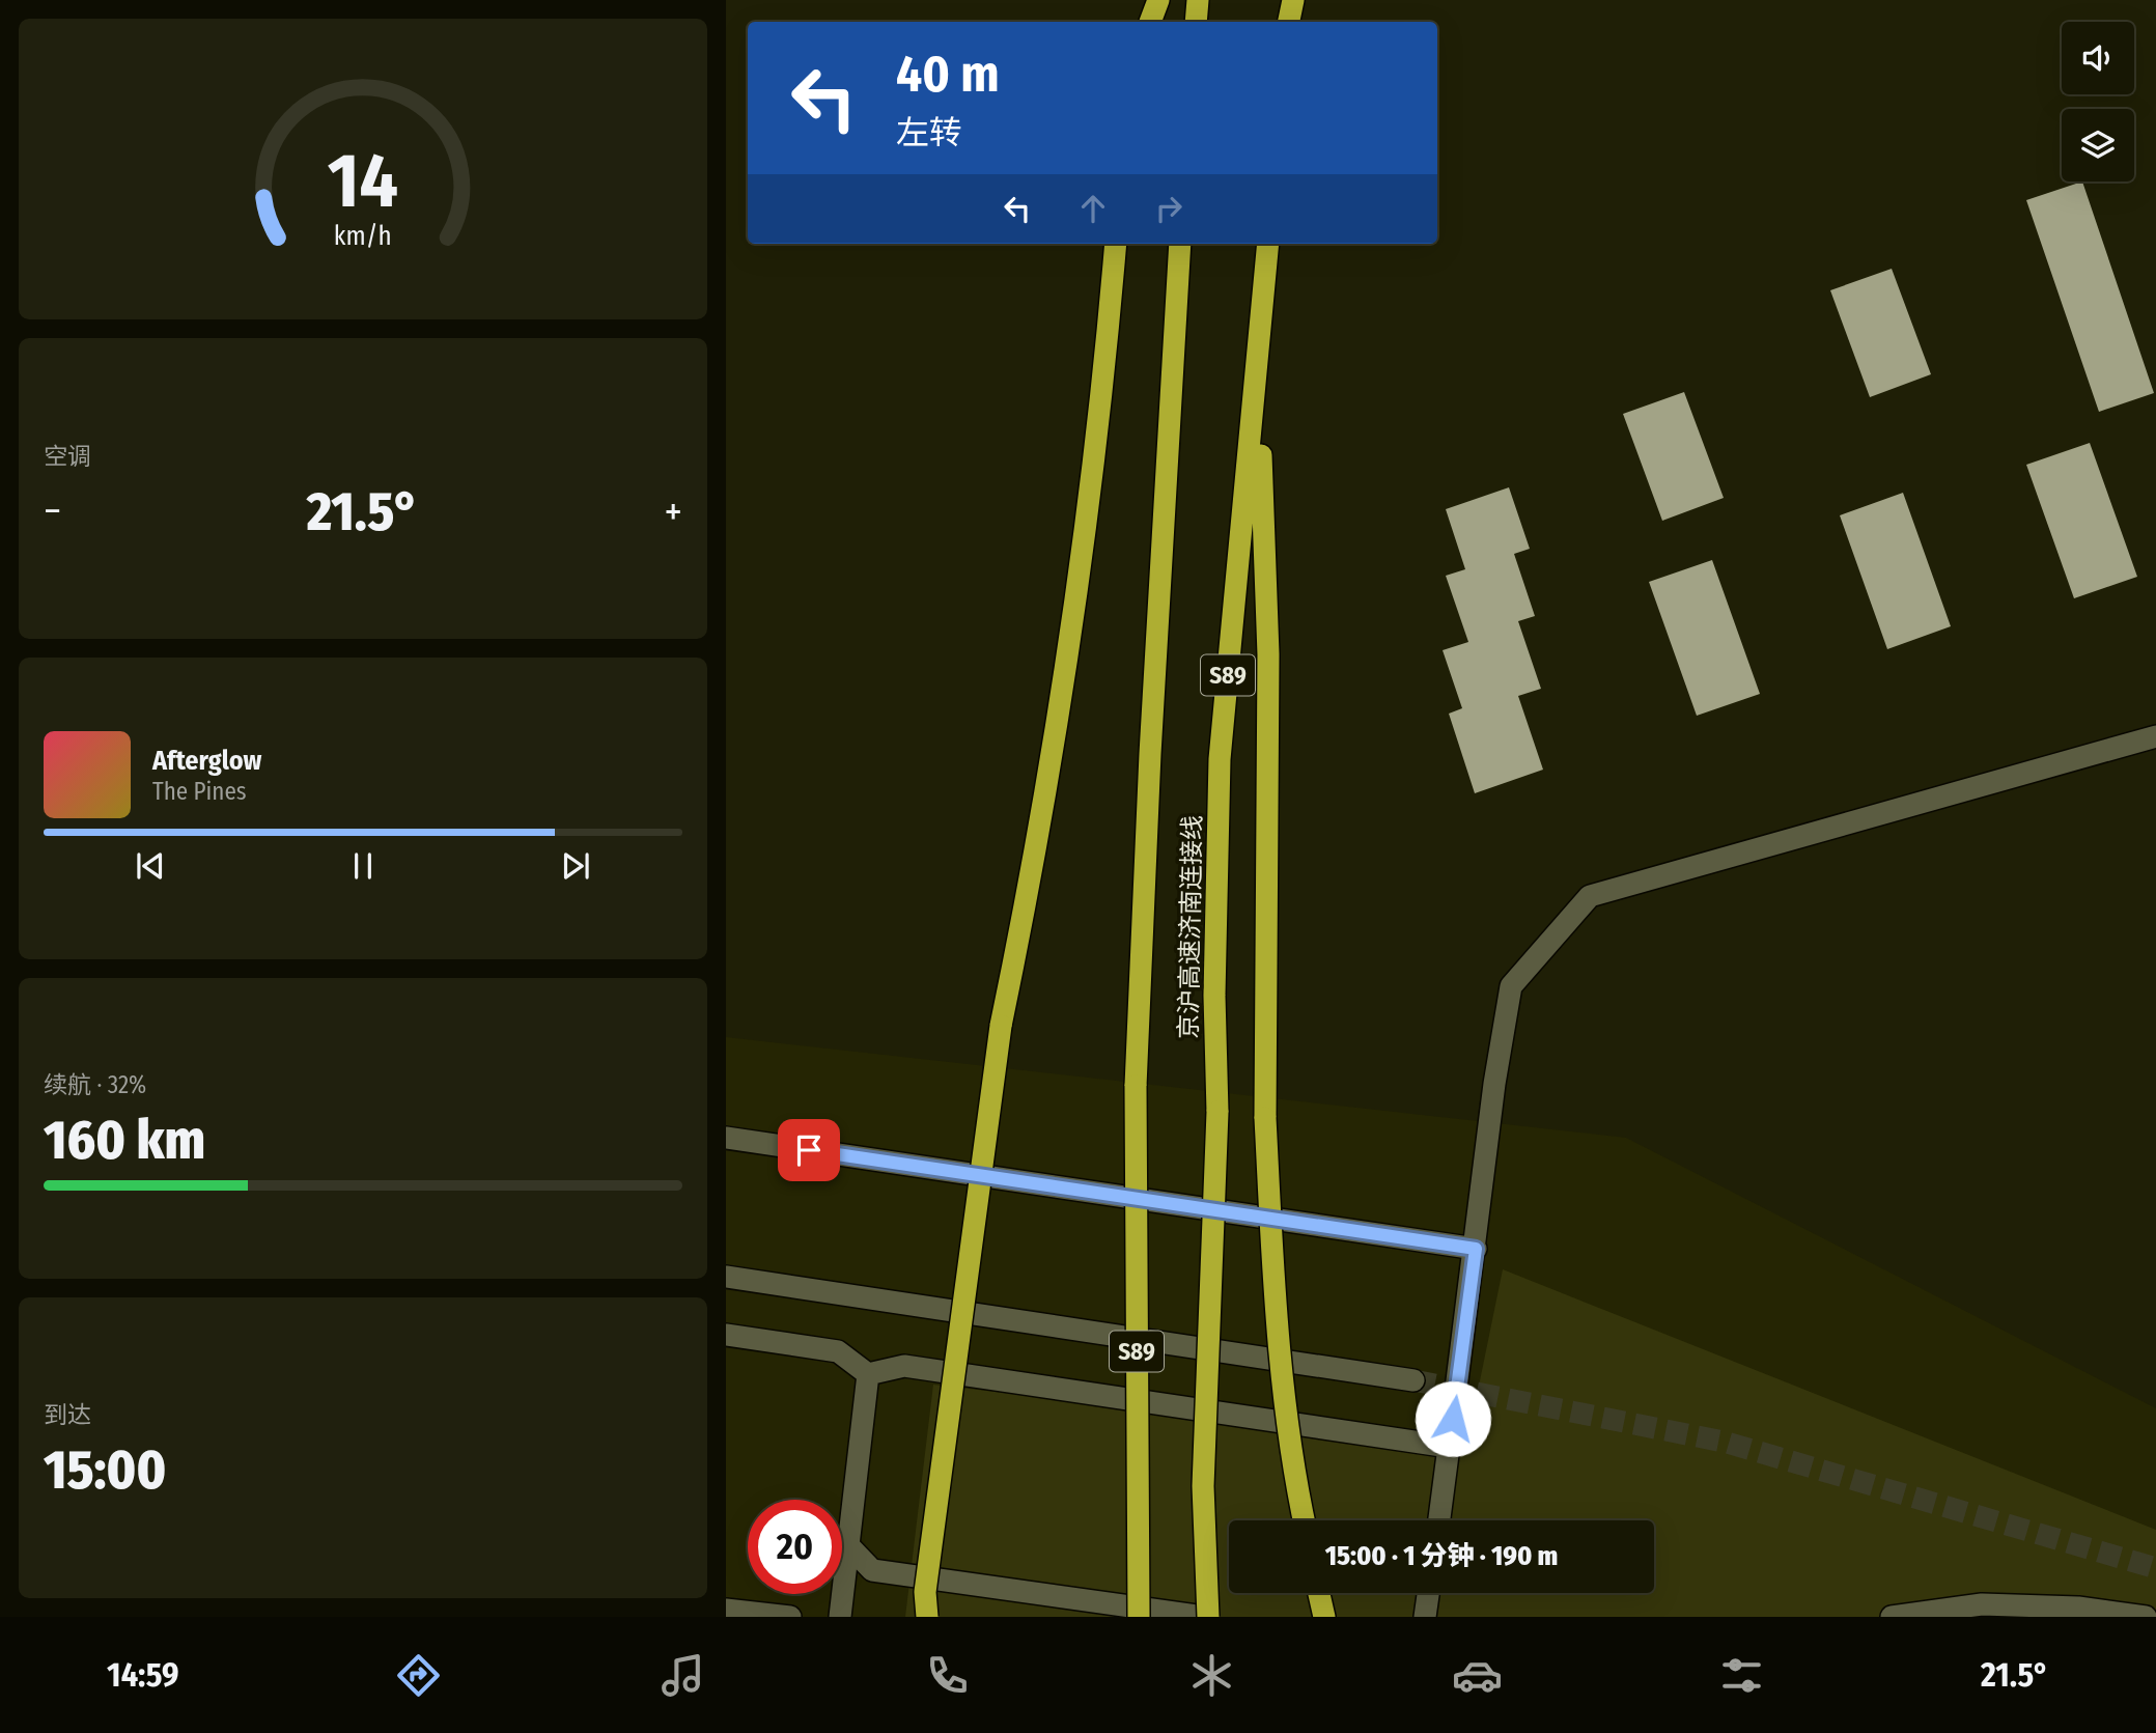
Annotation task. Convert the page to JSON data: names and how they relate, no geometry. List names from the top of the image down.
{
  "streets": {
    "highway": ["S89", "京沪高速济南连接线"]
  },
  "page": {
    "turn": ["40 m", "左转"],
    "tile": [
      "空调",
      ["续航 · 32%", "160 km"],
      ["到达", "15:00"]
    ],
    "heat": ["−", "21.5°", "+"],
    "song": ["Afterglow", "The Pines"],
    "limit": "20",
    "trip": "15:00 · 1 分钟 · 190 m",
    "tabs": ["14:59", "21.5°"],
    "gauge": ["14", "km/h"]
  }
}
